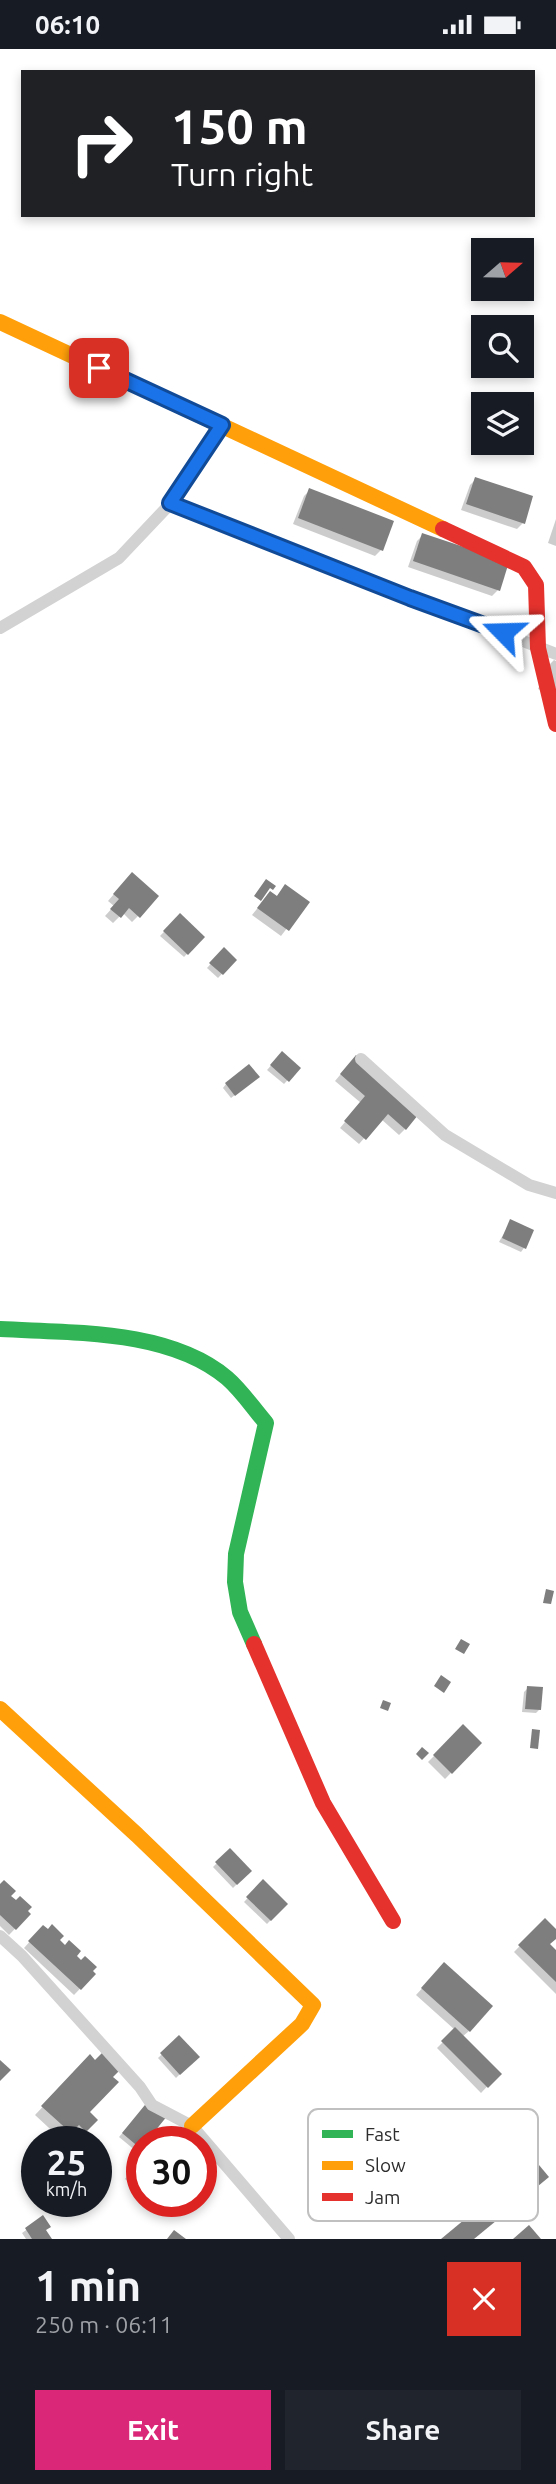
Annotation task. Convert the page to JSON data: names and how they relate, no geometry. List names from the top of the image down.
{
  "legend": ["Fast", "Slow", "Jam"],
  "north": "right",
  "page": {
    "status": "06:10",
    "turn": ["150 m", "Turn right"],
    "speed": "25 km/h",
    "limit": "30",
    "heading": ["1 min", "250 m · 06:11"],
    "buttons": ["Exit", "Share"]
  }
}
